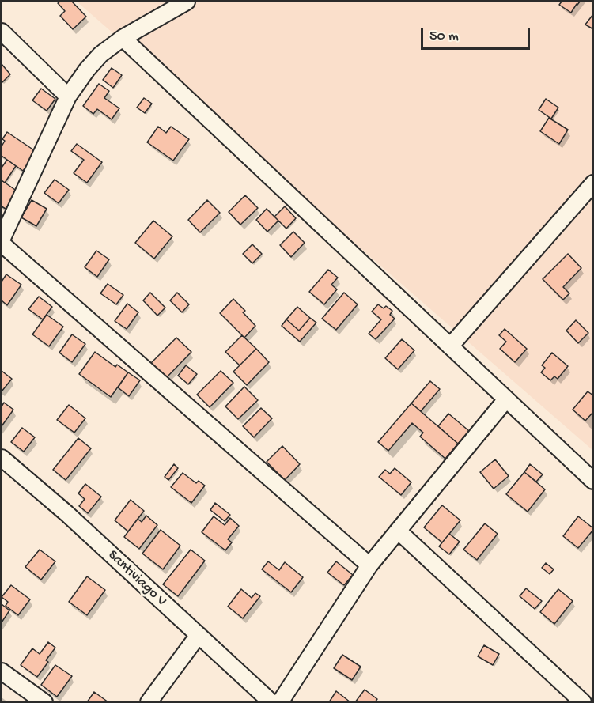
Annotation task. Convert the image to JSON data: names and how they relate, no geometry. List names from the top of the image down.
{
  "streets": {
    "street": ["Santiviago V"]
  },
  "scale_bar": "50 m"
}
